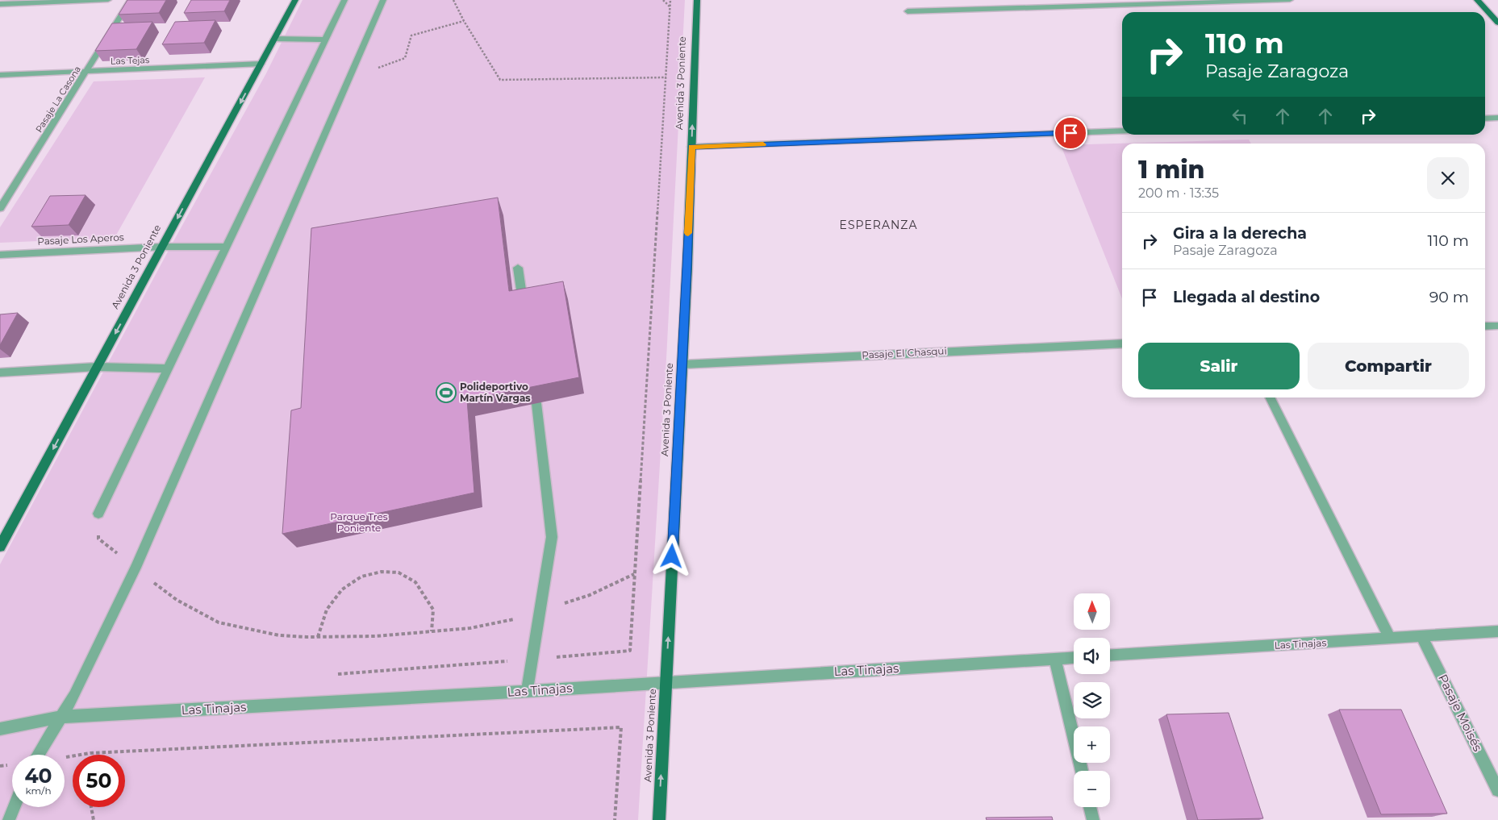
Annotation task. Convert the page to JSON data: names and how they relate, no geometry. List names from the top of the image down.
{
  "streets": {
    "main road": ["Avenida 3 Poniente"],
    "street": [
      "Las Tejas",
      "Pasaje La Casona",
      "Pasaje Los Aperos",
      "Pasaje El Chasqui",
      "Las Tinajas",
      "Pasaje Moisés"
    ]
  },
  "crossings": [
    ["Las Tejas", "Avenida 3 Poniente"],
    ["Las Tejas", "Pasaje La Casona"],
    ["Avenida 3 Poniente", "Pasaje Los Aperos"],
    ["Avenida 3 Poniente", "Pasaje El Chasqui"],
    ["Avenida 3 Poniente", "Las Tinajas"],
    ["Las Tinajas", "Pasaje Moisés"]
  ],
  "districts": ["ESPERANZA"],
  "parks": ["Parque Tres Poniente"],
  "places": {
    "sports": ["Polideportivo Martín Vargas"]
  },
  "north": "top",
  "page": {
    "turn": ["110 m", "Pasaje Zaragoza"],
    "heading": ["1 min", "200 m · 13:35"],
    "list": [
      {
        "name": "Gira a la derecha",
        "note": "Pasaje Zaragoza",
        "value": "110 m"
      },
      {
        "name": "Llegada al destino",
        "value": "90 m"
      }
    ],
    "buttons": ["Salir", "Compartir"],
    "map_buttons": ["+", "−"],
    "speed": "40 km/h",
    "limit": "50"
  }
}
